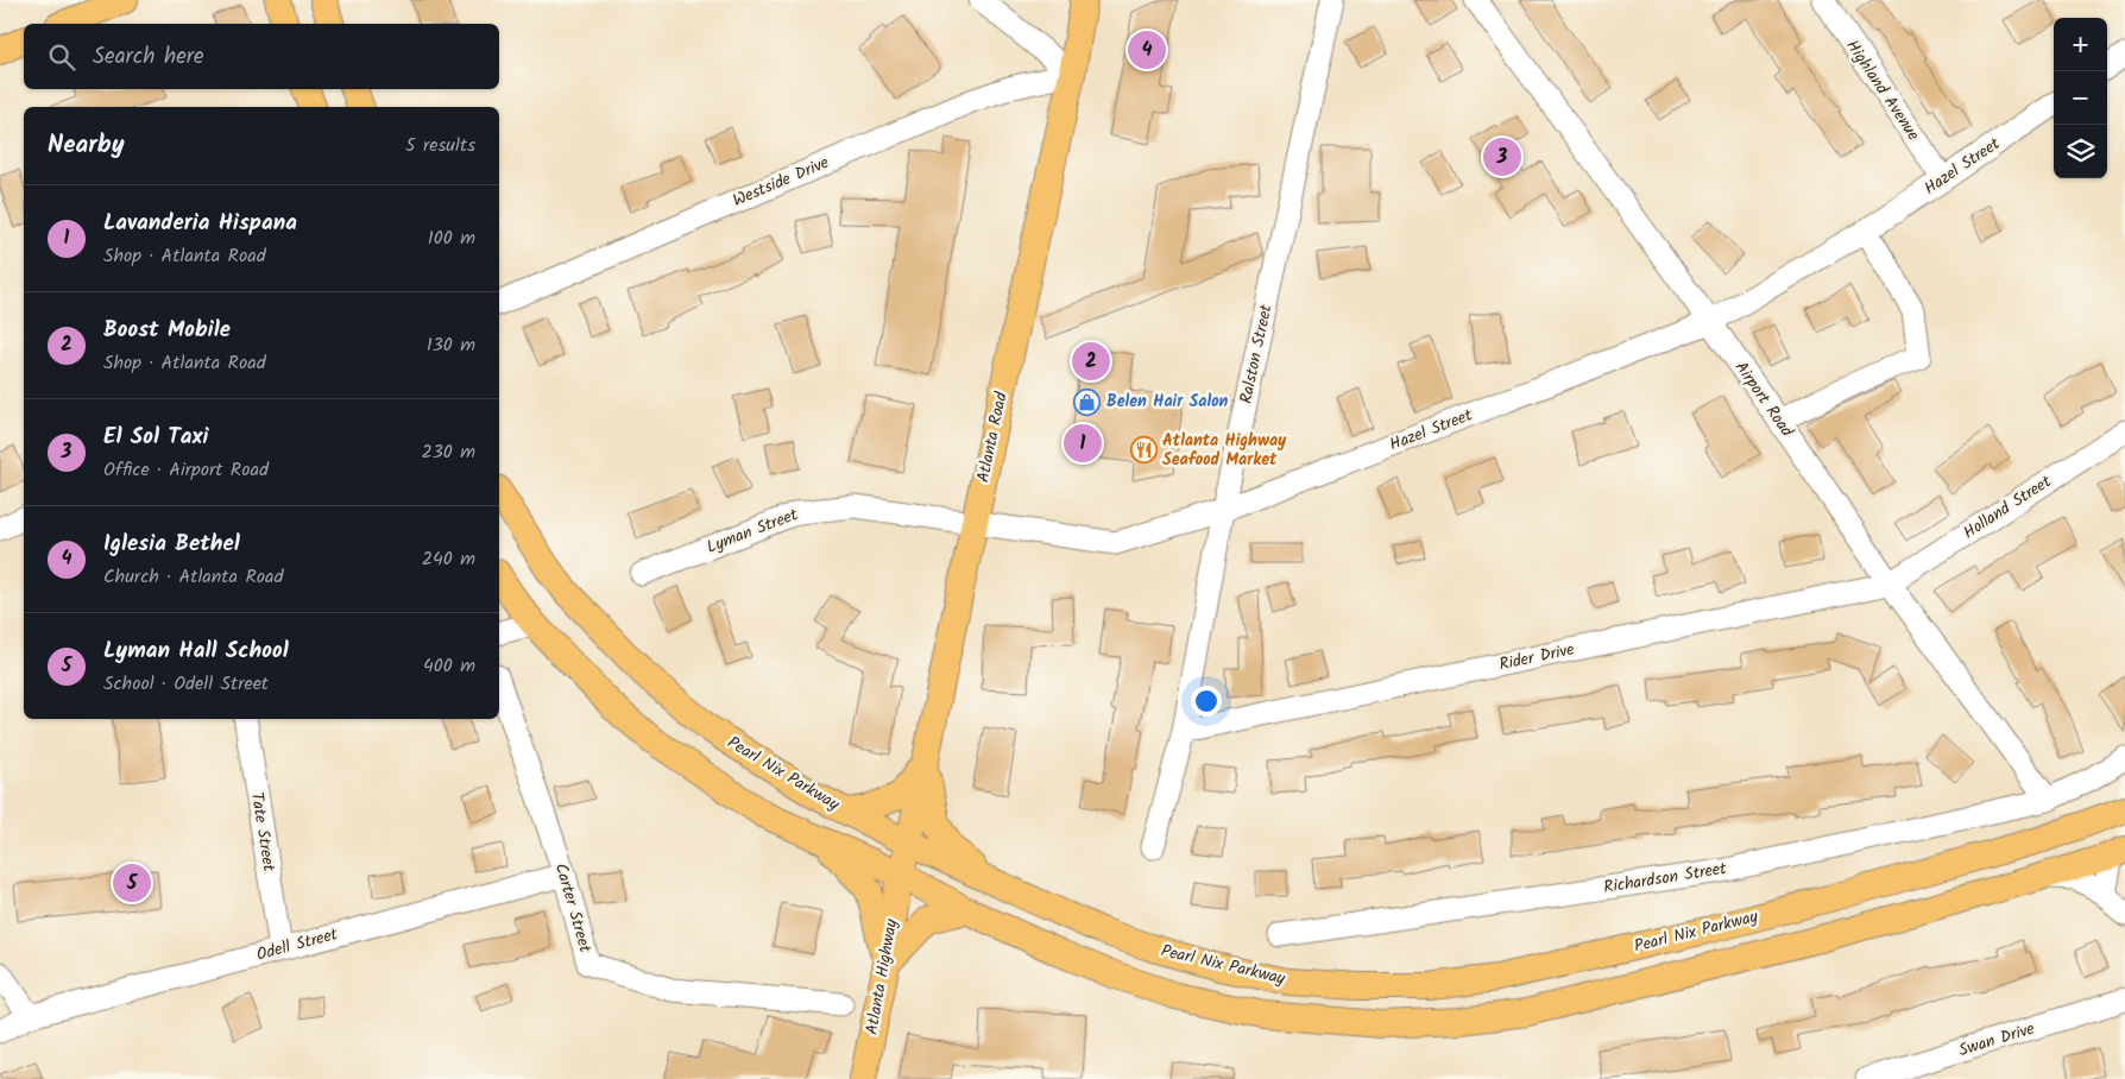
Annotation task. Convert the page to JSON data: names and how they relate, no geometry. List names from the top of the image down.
{
  "streets": {
    "main road": ["Atlanta Road", "Pearl Nix Parkway", "Atlanta Highway"],
    "street": [
      "Highland Avenue",
      "Hazel Street",
      "Westside Drive",
      "Ralston Street",
      "Airport Road",
      "Holland Street",
      "Lyman Street",
      "Rider Drive",
      "Tate Street",
      "Richardson Street",
      "Carter Street",
      "Odell Street",
      "Swan Drive"
    ]
  },
  "crossings": [
    ["Highland Avenue", "Hazel Street"],
    ["Hazel Street", "Ralston Street"],
    ["Hazel Street", "Airport Road"],
    ["Hazel Street", "Atlanta Road"],
    ["Hazel Street", "Lyman Street"],
    ["Westside Drive", "Atlanta Road"],
    ["Ralston Street", "Rider Drive"],
    ["Airport Road", "Holland Street"],
    ["Airport Road", "Rider Drive"],
    ["Airport Road", "Richardson Street"],
    ["Atlanta Road", "Lyman Street"],
    ["Atlanta Road", "Pearl Nix Parkway"],
    ["Atlanta Road", "Atlanta Highway"],
    ["Holland Street", "Rider Drive"],
    ["Tate Street", "Odell Street"],
    ["Carter Street", "Odell Street"]
  ],
  "places": {
    "shop": ["Belen Hair Salon"],
    "restaurant": ["Atlanta Highway Seafood Market"]
  },
  "page": {
    "map_buttons": ["+", "−"],
    "search": "Search here",
    "pins": [
      "4",
      "3",
      "2",
      "1",
      "5"
    ],
    "heading": ["Nearby", "5 results"],
    "list": [
      {
        "mark": "1",
        "name": "Lavanderia Hispana",
        "note": "Shop · Atlanta Road",
        "value": "100 m"
      },
      {
        "mark": "2",
        "name": "Boost Mobile",
        "note": "Shop · Atlanta Road",
        "value": "130 m"
      },
      {
        "mark": "3",
        "name": "El Sol Taxi",
        "note": "Office · Airport Road",
        "value": "230 m"
      },
      {
        "mark": "4",
        "name": "Iglesia Bethel",
        "note": "Church · Atlanta Road",
        "value": "240 m"
      },
      {
        "mark": "5",
        "name": "Lyman Hall School",
        "note": "School · Odell Street",
        "value": "400 m"
      }
    ]
  }
}
